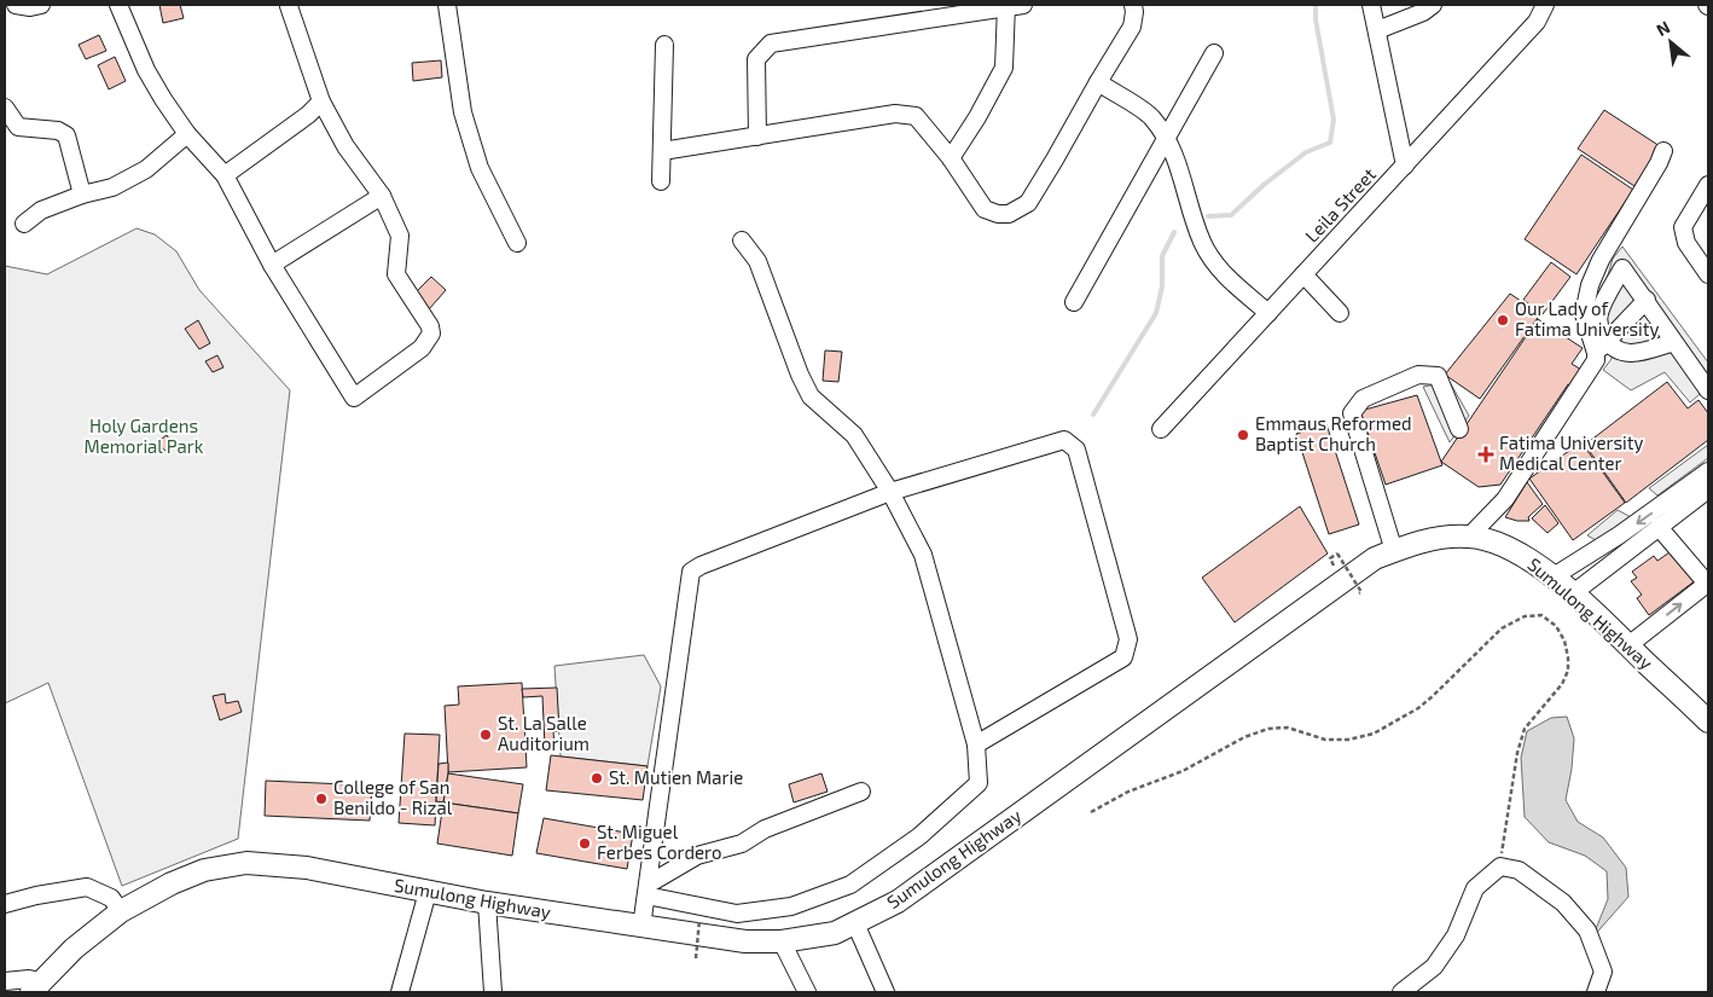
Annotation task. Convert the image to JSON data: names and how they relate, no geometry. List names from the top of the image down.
{
  "streets": {
    "main road": ["Sumulong Highway"],
    "street": ["Leila Street"]
  },
  "parks": ["Holy Gardens Memorial Park"],
  "places": {
    "other": [
      "Our Lady of Fatima University",
      "Emmaus Reformed Baptist Church",
      "St. La Salle Auditorium",
      "St. Mutien Marie",
      "College of San Benildo - Rizal",
      "St. Miguel Ferbes Cordero"
    ],
    "health": ["Fatima University Medical Center"]
  },
  "north": "top left"
}
